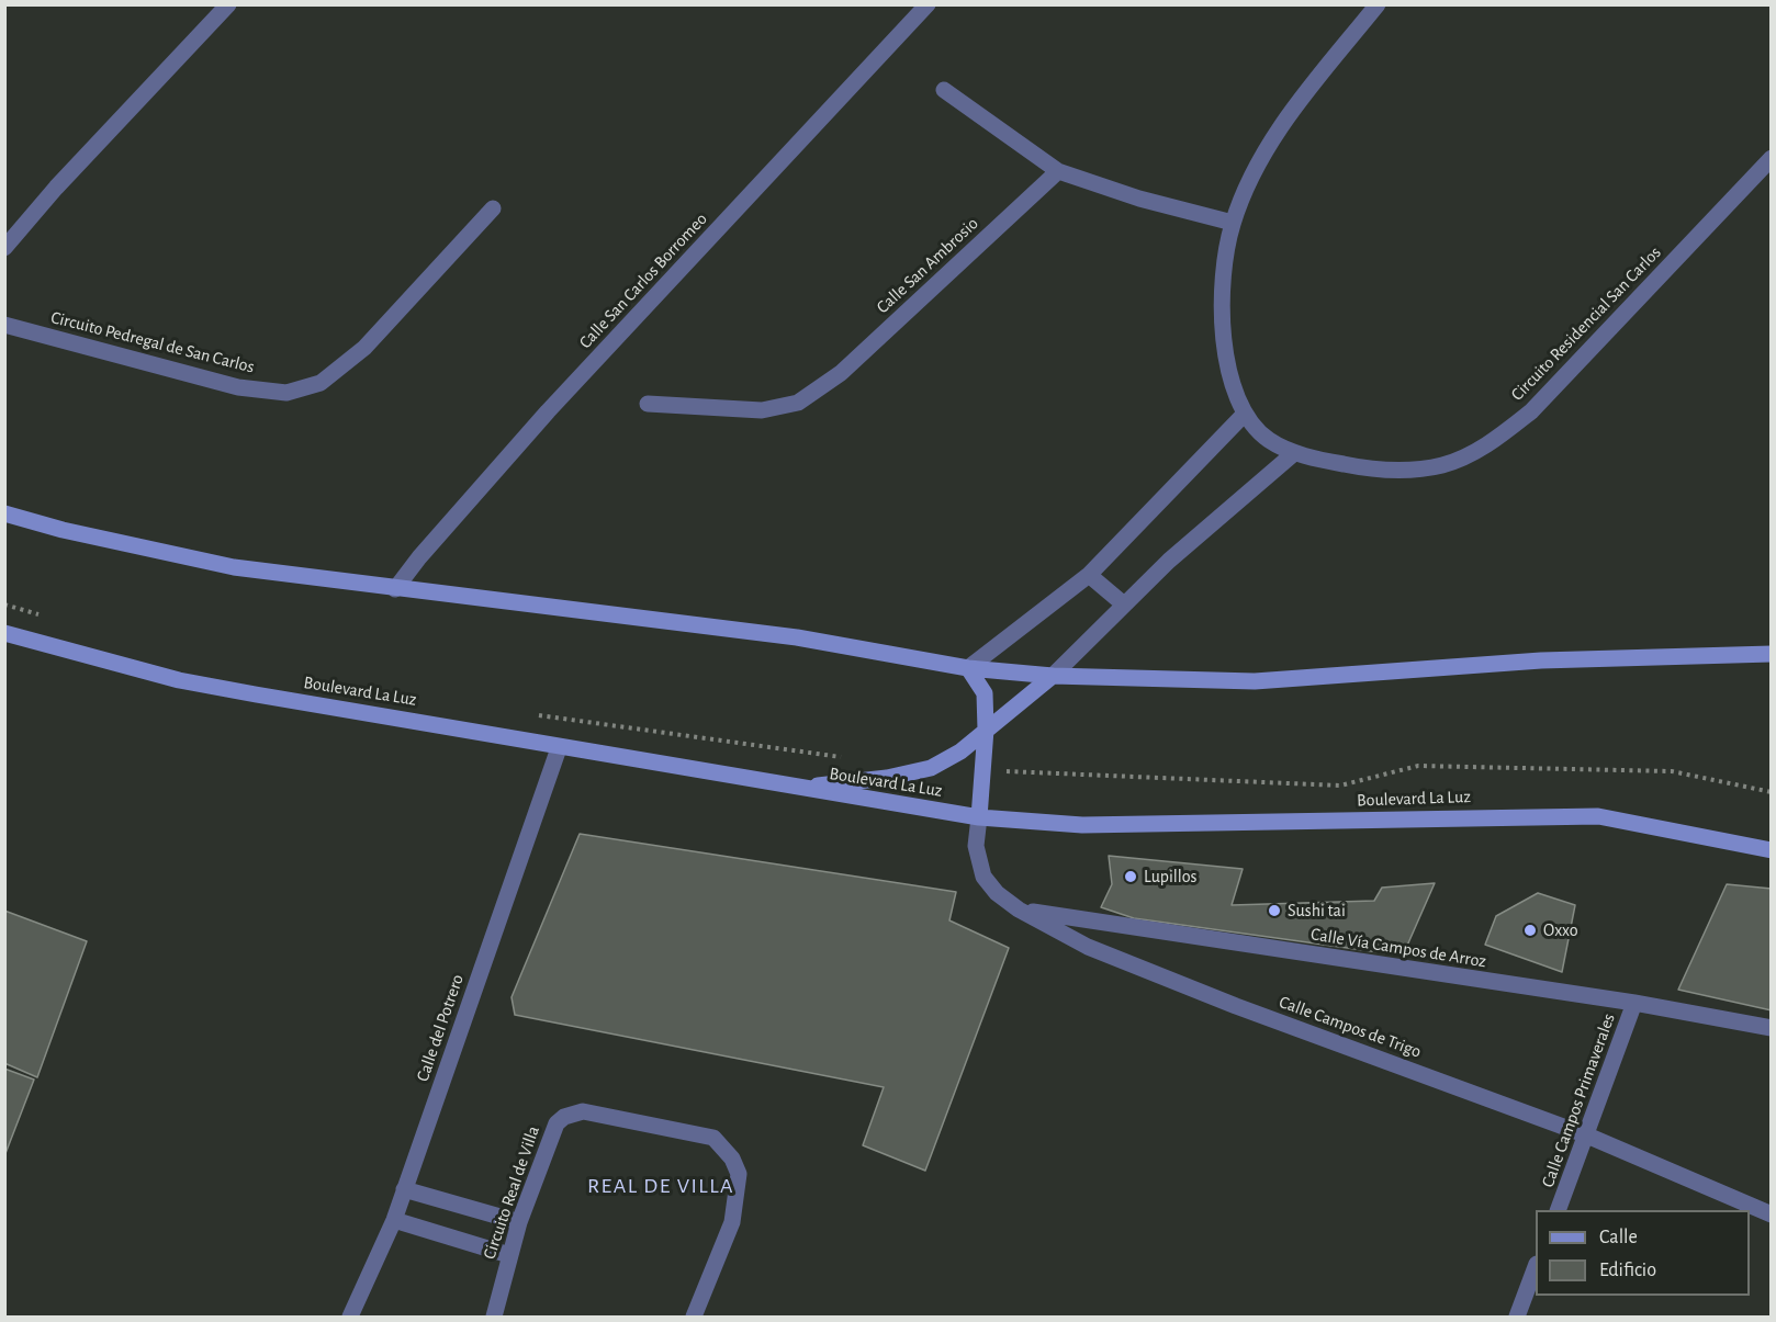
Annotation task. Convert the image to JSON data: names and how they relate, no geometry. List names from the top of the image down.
{
  "streets": {
    "main road": ["Boulevard La Luz"],
    "street": [
      "Calle San Ambrosio",
      "Calle San Carlos Borromeo",
      "Circuito Residencial San Carlos",
      "Circuito Pedregal de San Carlos",
      "Calle Vía Campos de Arroz",
      "Calle Campos de Trigo",
      "Calle del Potrero",
      "Calle Campos Primaverales",
      "Circuito Real de Villa"
    ]
  },
  "crossings": [
    ["Boulevard La Luz", "Calle Campos de Trigo"],
    ["Boulevard La Luz", "Calle del Potrero"],
    ["Calle Vía Campos de Arroz", "Calle Campos de Trigo"],
    ["Calle Vía Campos de Arroz", "Calle Campos Primaverales"],
    ["Calle Campos de Trigo", "Calle Campos Primaverales"]
  ],
  "districts": ["REAL DE VILLA"],
  "places": ["Lupillos", "Sushi tai", "Oxxo"],
  "legend": ["Calle", "Edificio"]
}
